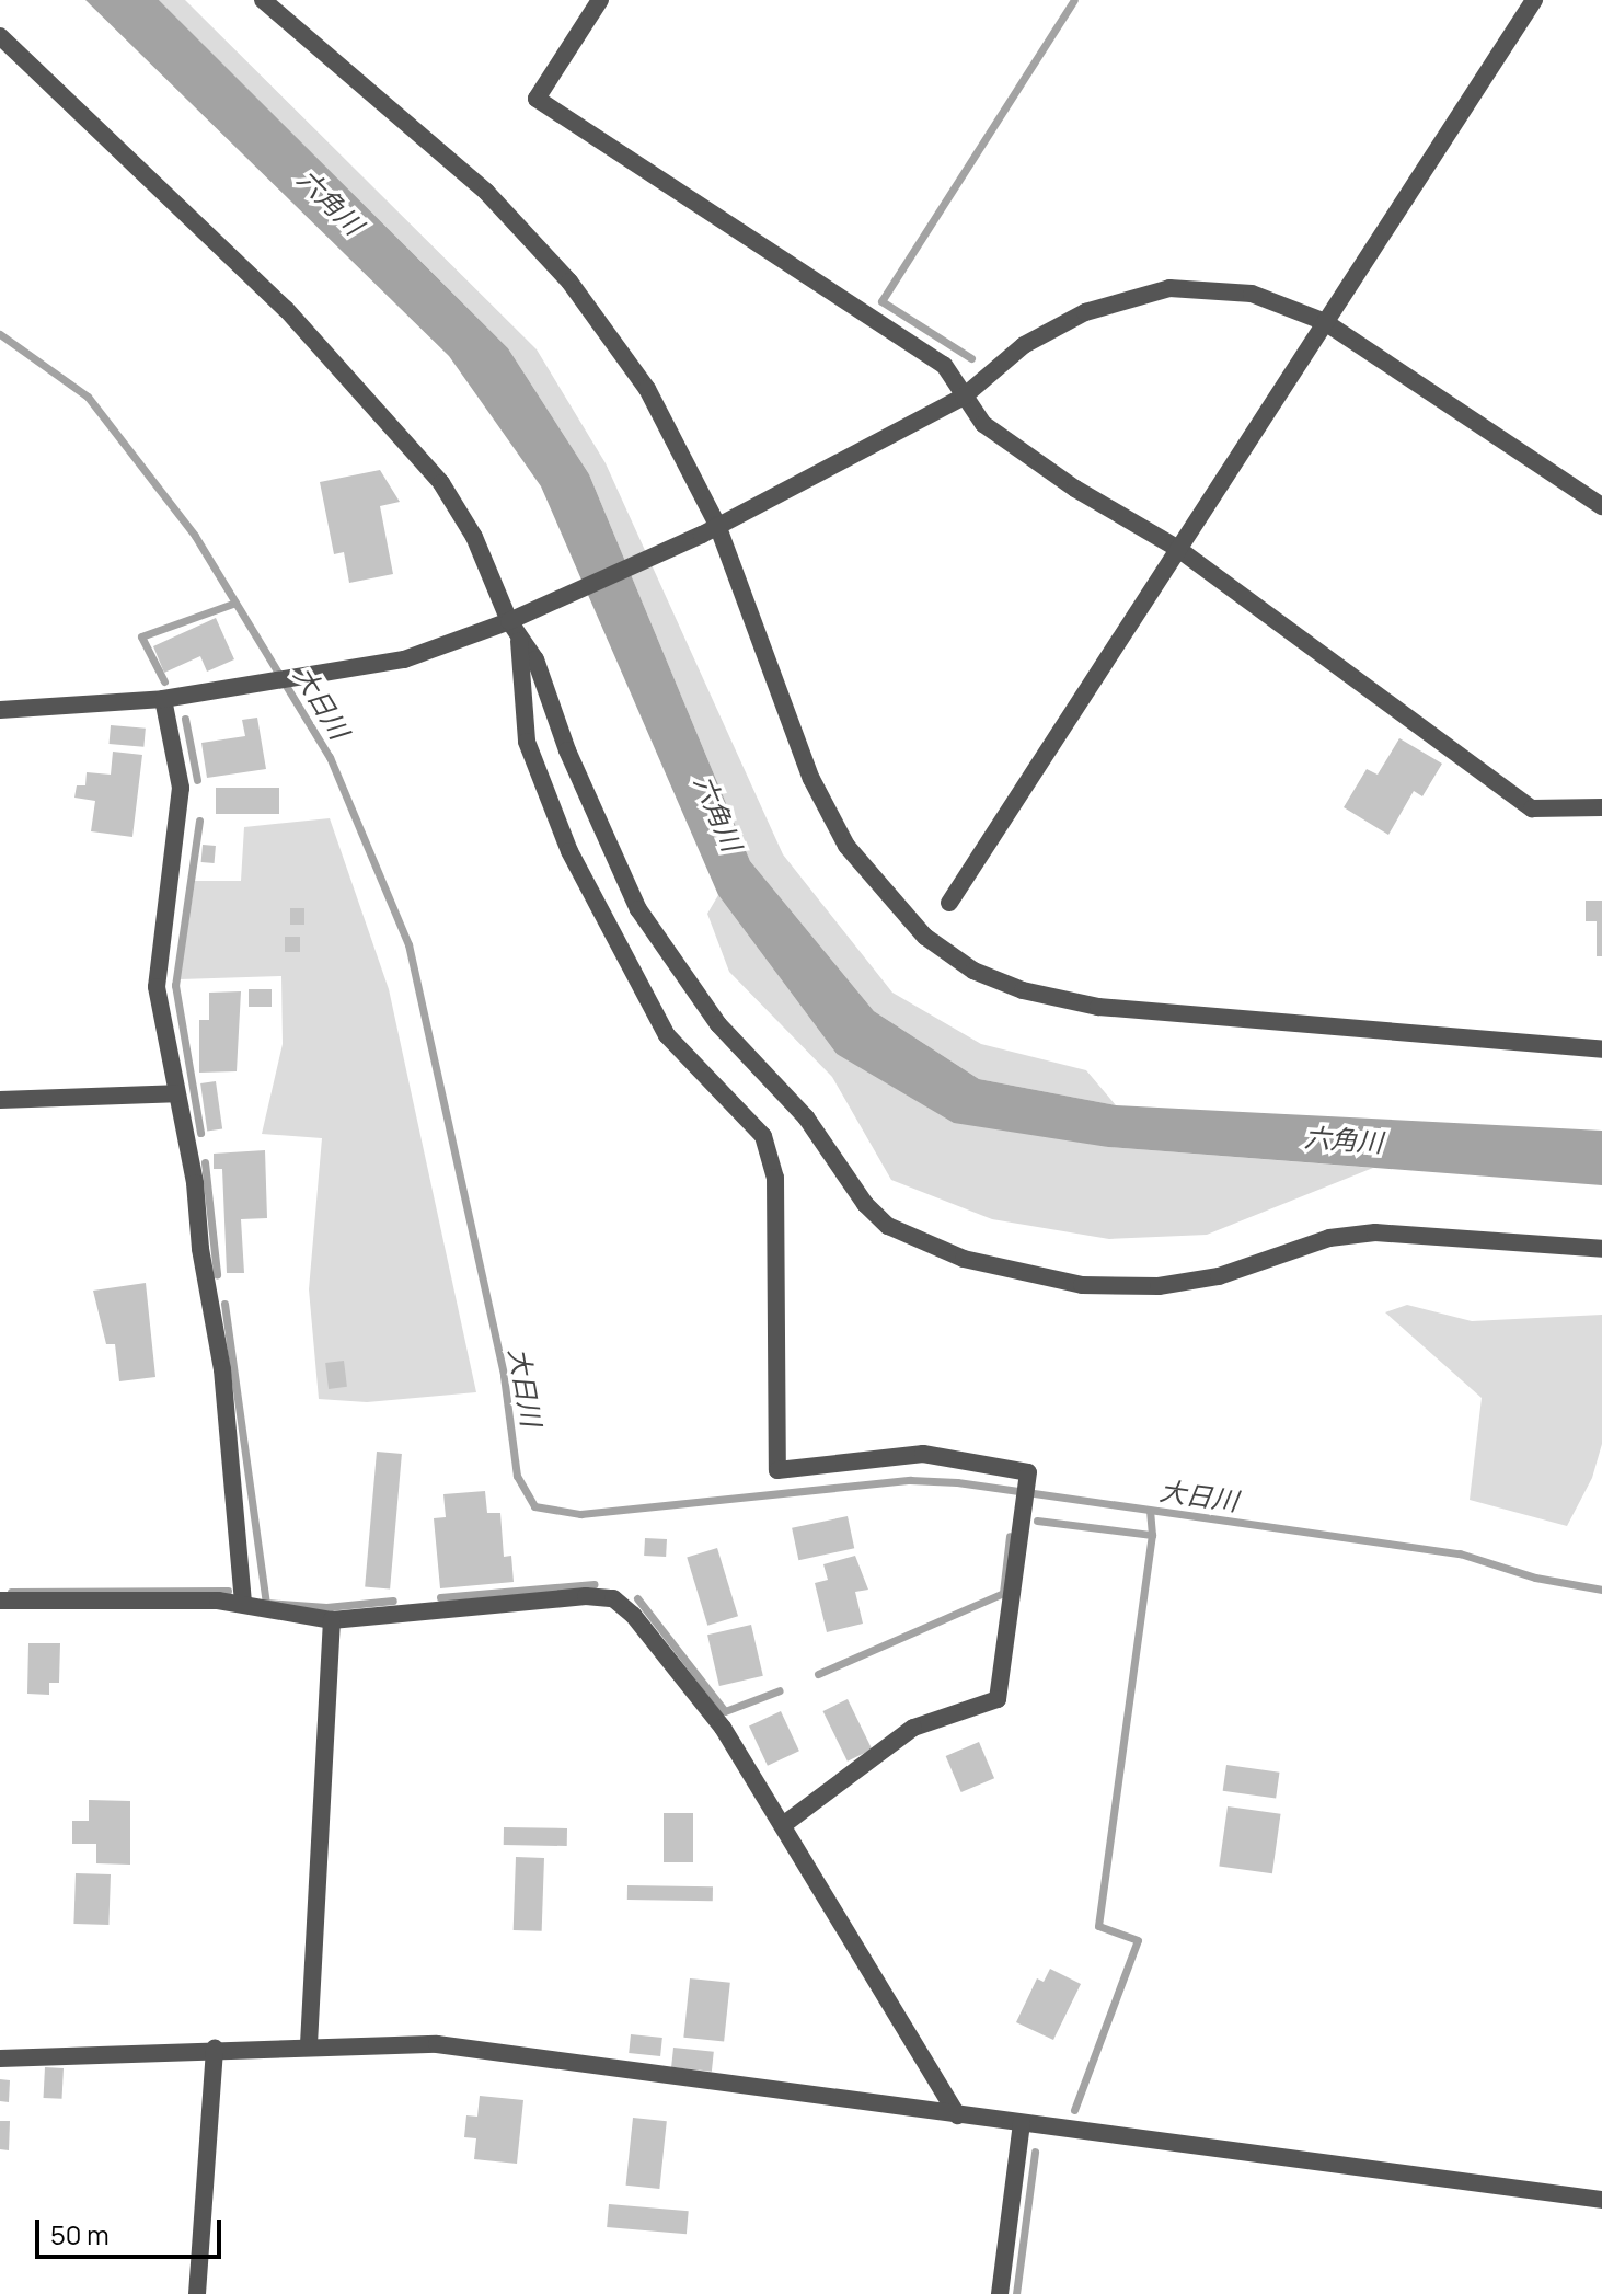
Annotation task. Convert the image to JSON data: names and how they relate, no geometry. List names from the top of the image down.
{
  "water": ["六角川", "大日川"],
  "scale_bar": "50 m"
}
